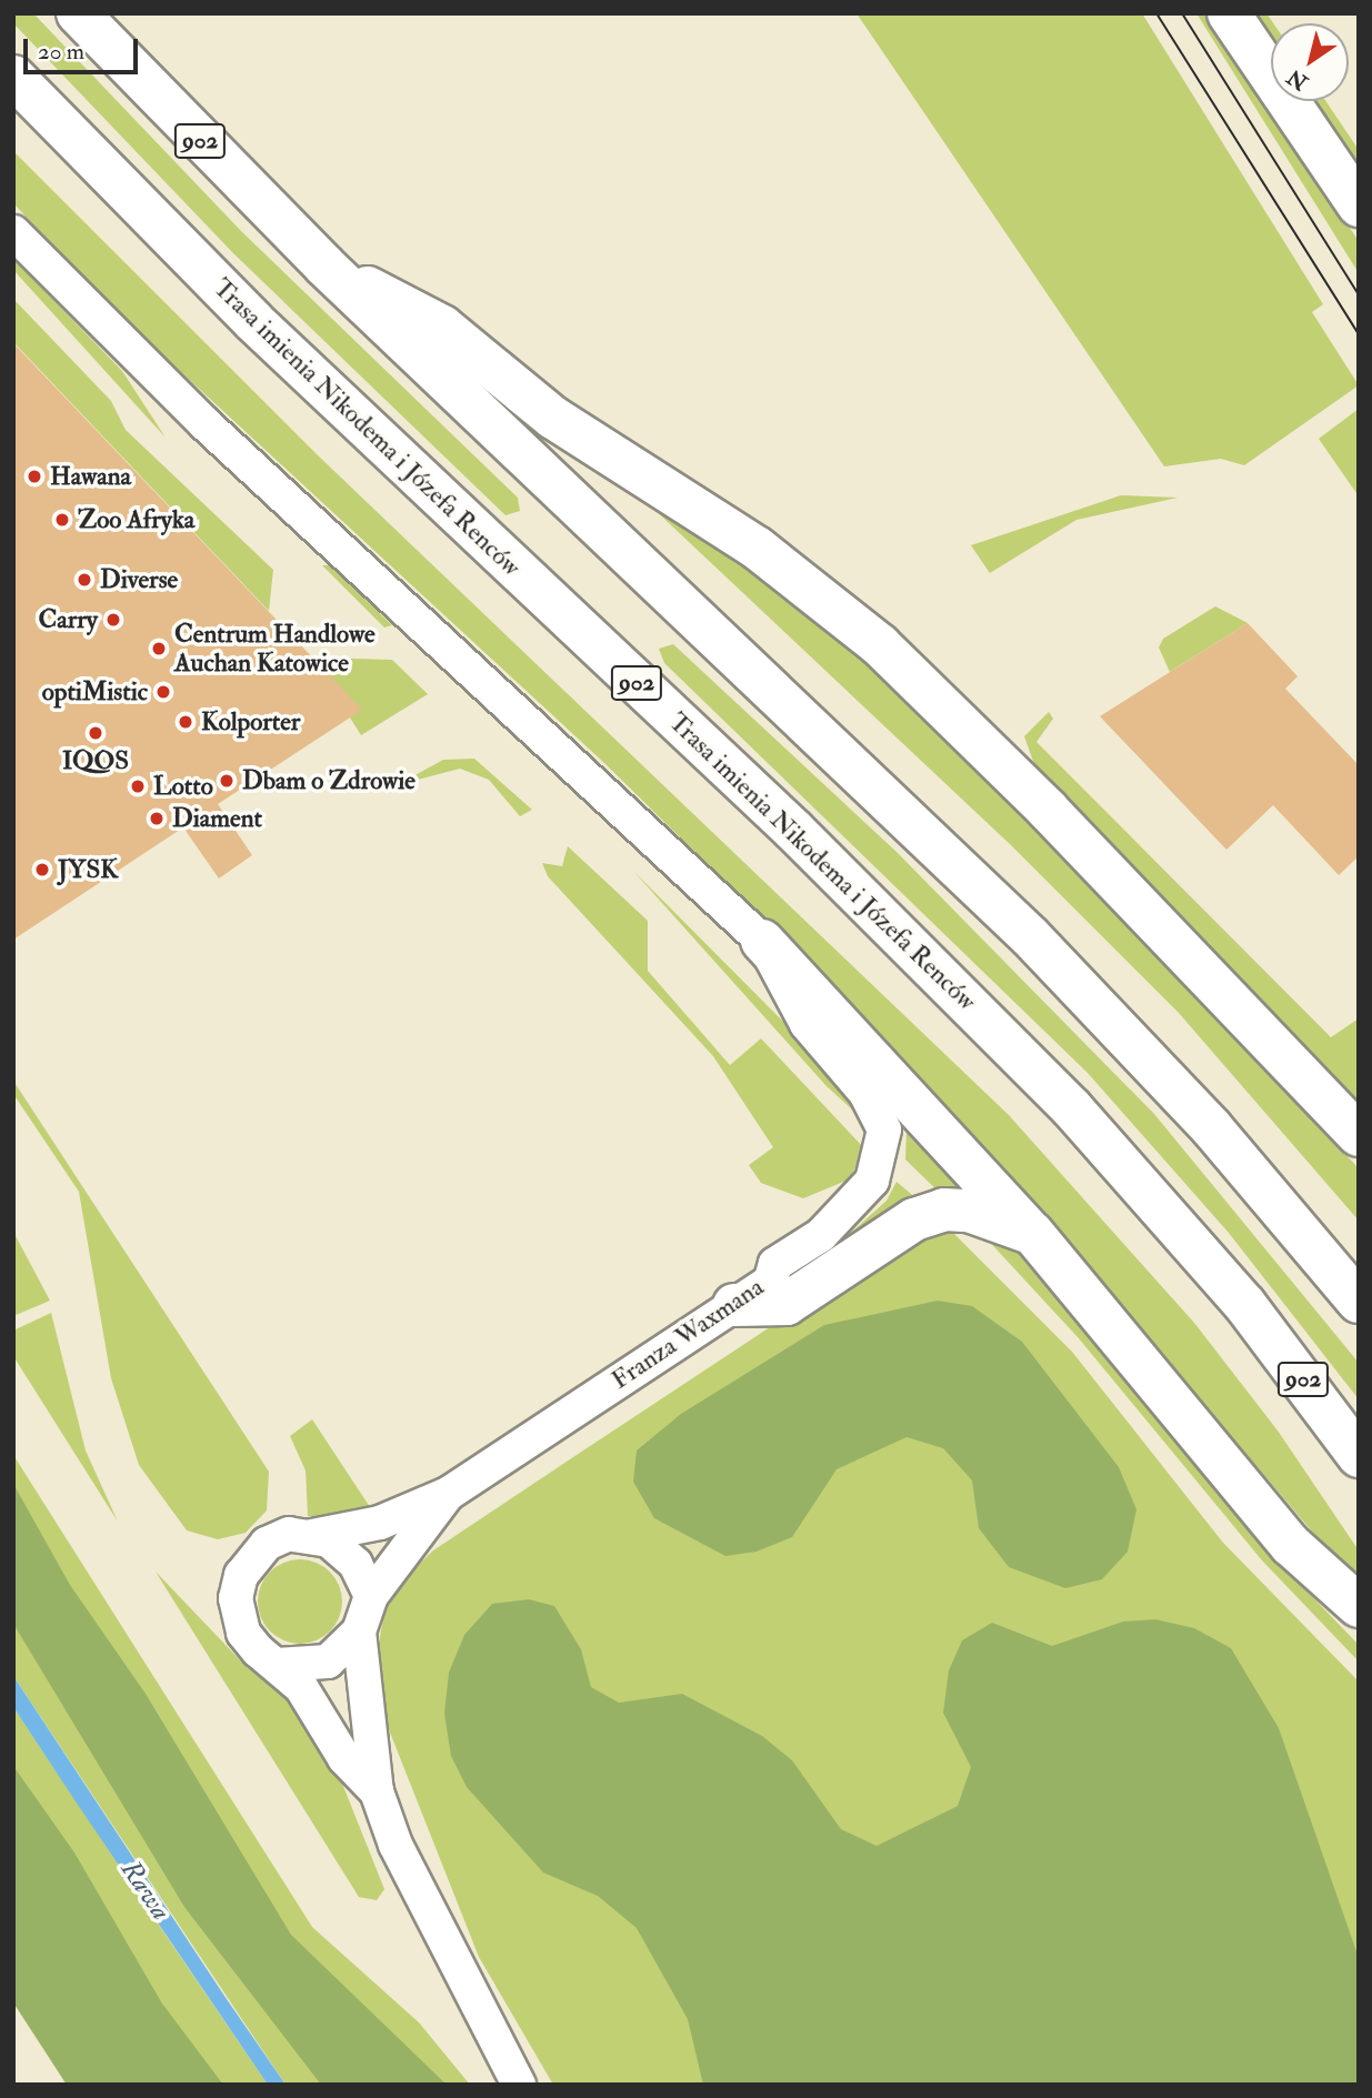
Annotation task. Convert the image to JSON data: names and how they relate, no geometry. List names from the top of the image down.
{
  "streets": {
    "main road": ["902", "Trasa imienia Nikodema i Józefa Renców"],
    "street": ["Franza Waxmana"]
  },
  "water": ["Rawa"],
  "places": [
    "Hawana",
    "Zoo Afryka",
    "Diverse",
    "Carry",
    "Centrum Handlowe Auchan Katowice",
    "optiMistic",
    "Kolporter",
    "IQOS",
    "Dbam o Zdrowie",
    "Lotto",
    "Diament",
    "JYSK"
  ],
  "scale_bar": "20 m",
  "north": "bottom left"
}
